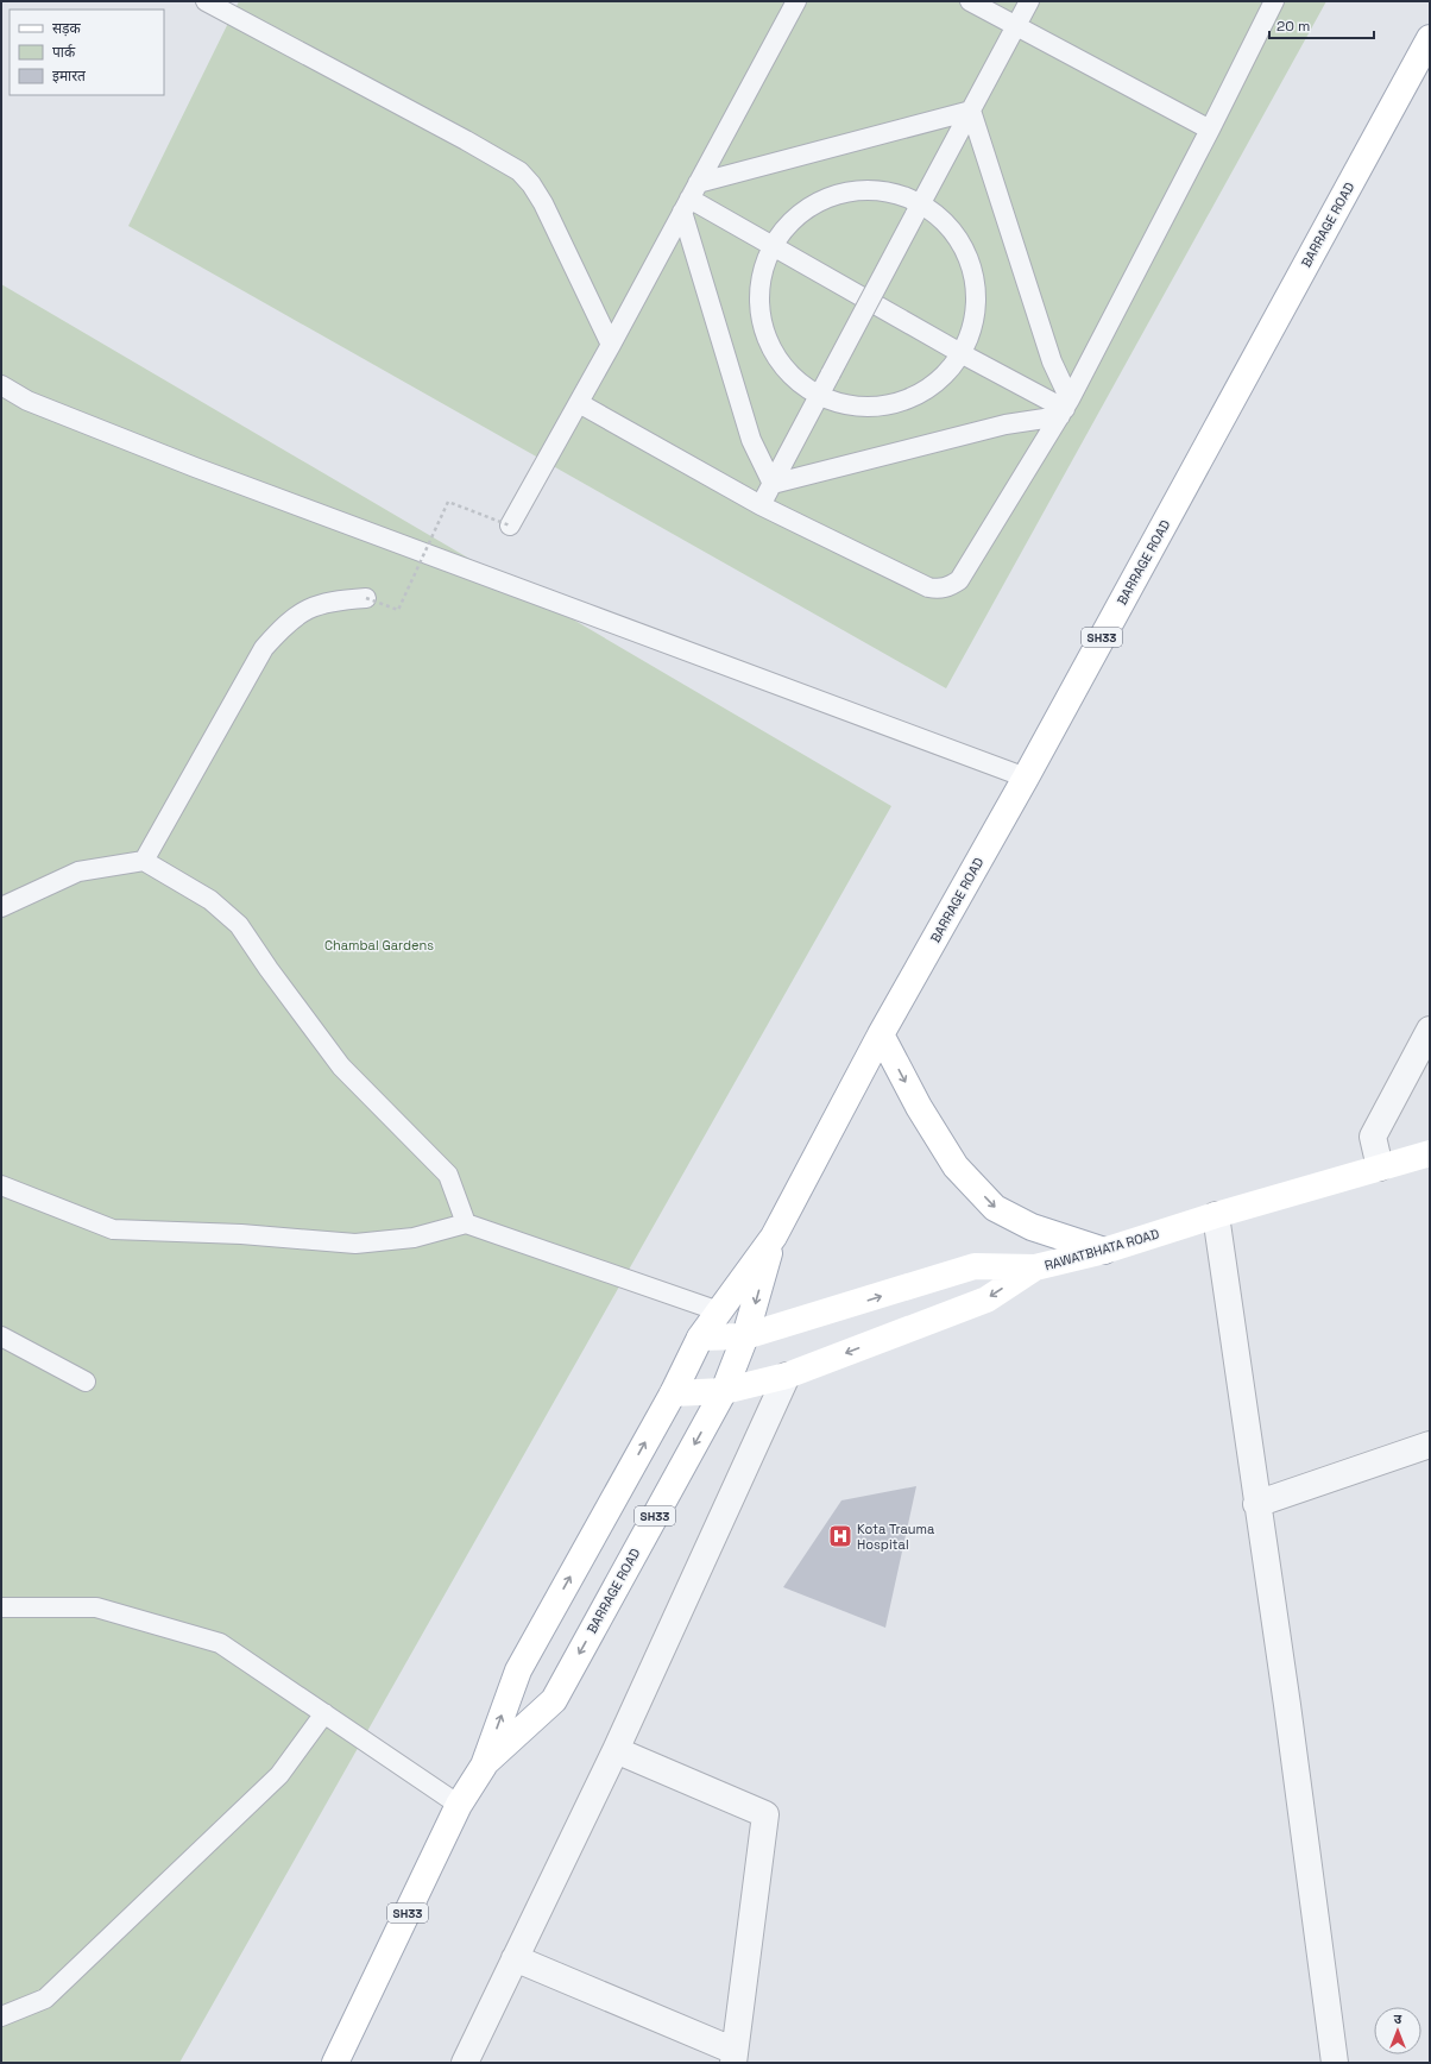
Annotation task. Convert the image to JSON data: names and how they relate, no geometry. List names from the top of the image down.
{
  "streets": {
    "main road": ["BARRAGE ROAD", "SH33", "RAWATBHATA ROAD"]
  },
  "crossings": [
    ["BARRAGE ROAD", "SH33"],
    ["BARRAGE ROAD", "RAWATBHATA ROAD"],
    ["SH33", "RAWATBHATA ROAD"]
  ],
  "parks": ["Chambal Gardens"],
  "places": {
    "hospital": ["Kota Trauma Hospital"]
  },
  "legend": ["सड़क", "पार्क", "इमारत"],
  "scale_bar": "20 m",
  "north": "top"
}
